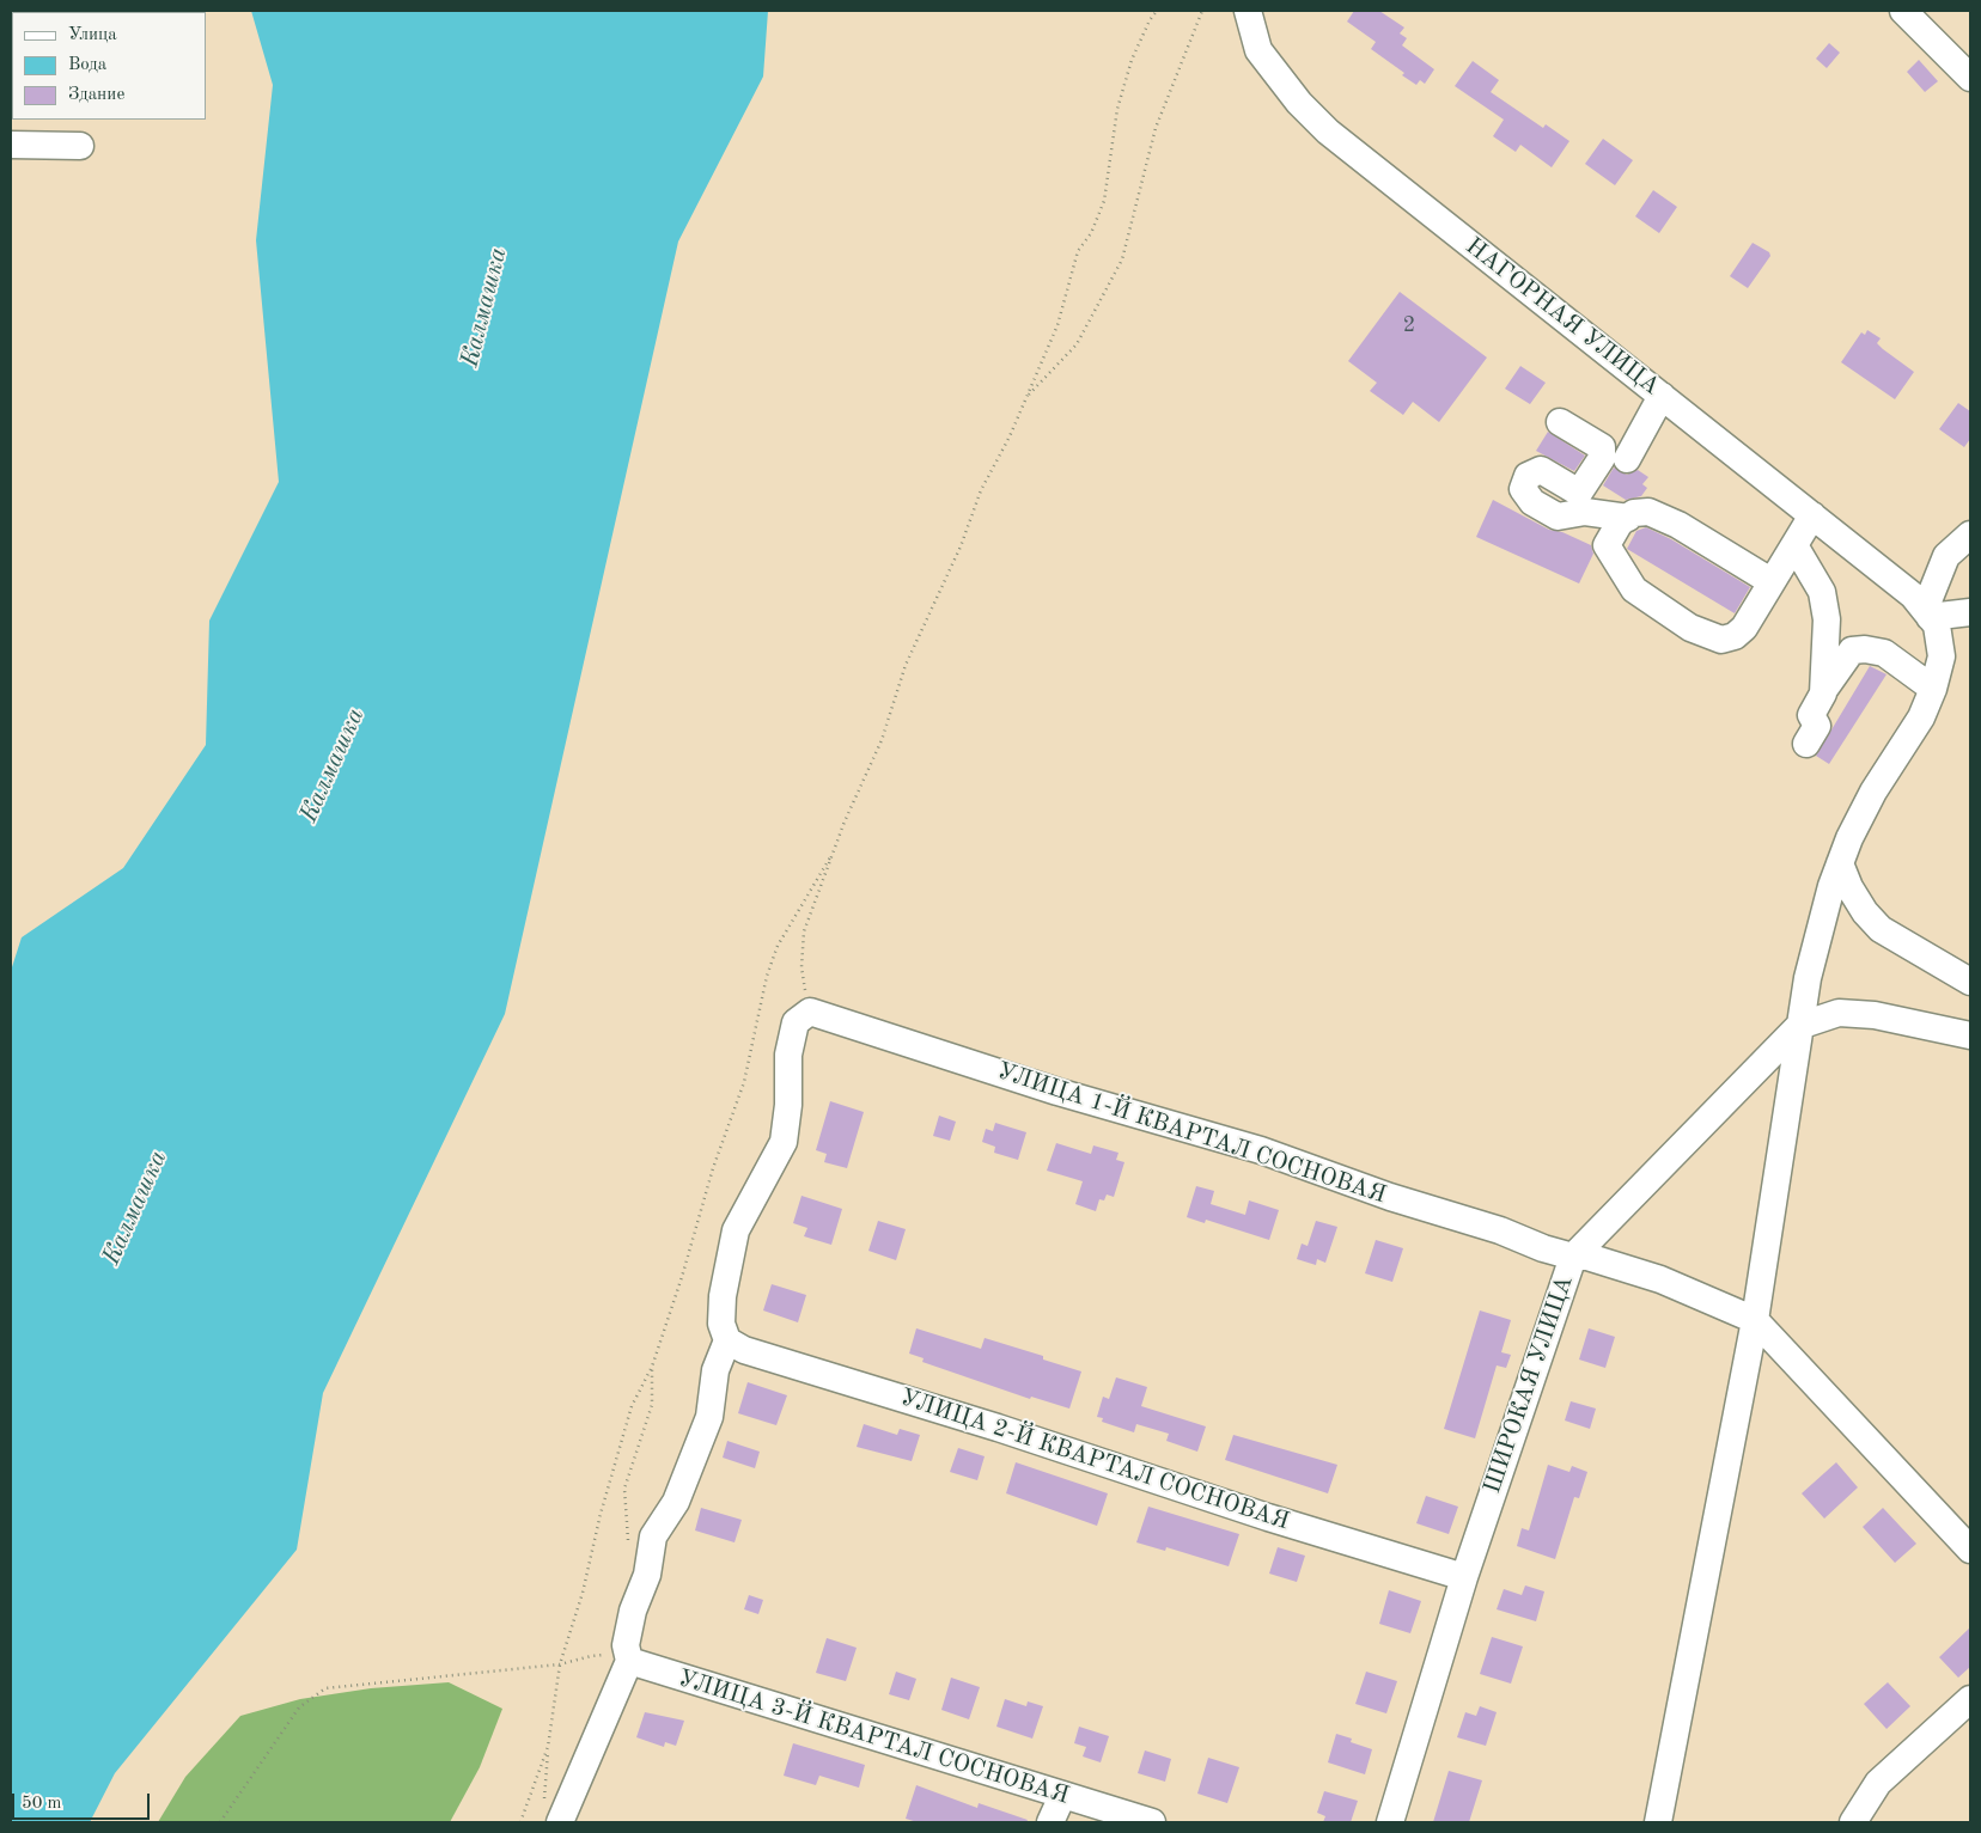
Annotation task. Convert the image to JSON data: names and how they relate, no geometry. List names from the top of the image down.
{
  "streets": {
    "street": [
      "НАГОРНАЯ УЛИЦА",
      "УЛИЦА 1-Й КВАРТАЛ СОСНОВАЯ",
      "ШИРОКАЯ УЛИЦА",
      "УЛИЦА 2-Й КВАРТАЛ СОСНОВАЯ",
      "УЛИЦА 3-Й КВАРТАЛ СОСНОВАЯ"
    ]
  },
  "crossings": [
    ["УЛИЦА 1-Й КВАРТАЛ СОСНОВАЯ", "ШИРОКАЯ УЛИЦА"],
    ["ШИРОКАЯ УЛИЦА", "УЛИЦА 2-Й КВАРТАЛ СОСНОВАЯ"]
  ],
  "water": ["Калмашка"],
  "house_numbers": ["2"],
  "legend": ["Улица", "Вода", "Здание"],
  "scale_bar": "50 m"
}
